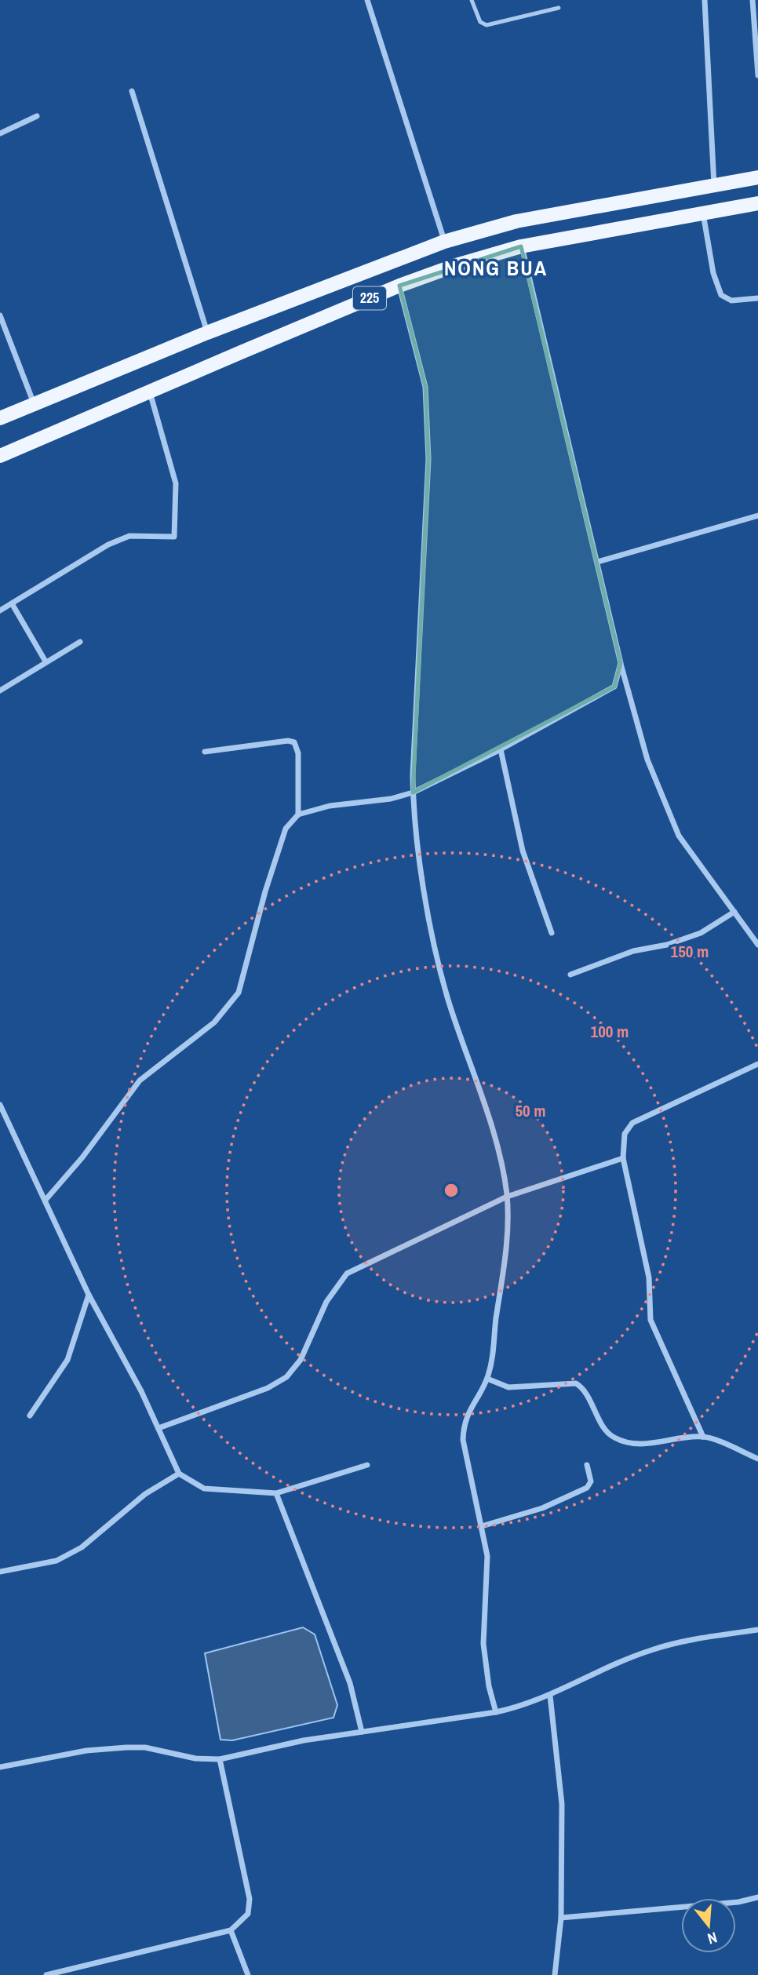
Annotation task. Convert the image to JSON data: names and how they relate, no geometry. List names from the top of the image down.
{
  "streets": {
    "main road": ["225"]
  },
  "districts": ["NONG BUA"],
  "north": "bottom",
  "rings": ["150 m", "100 m", "50 m"]
}
